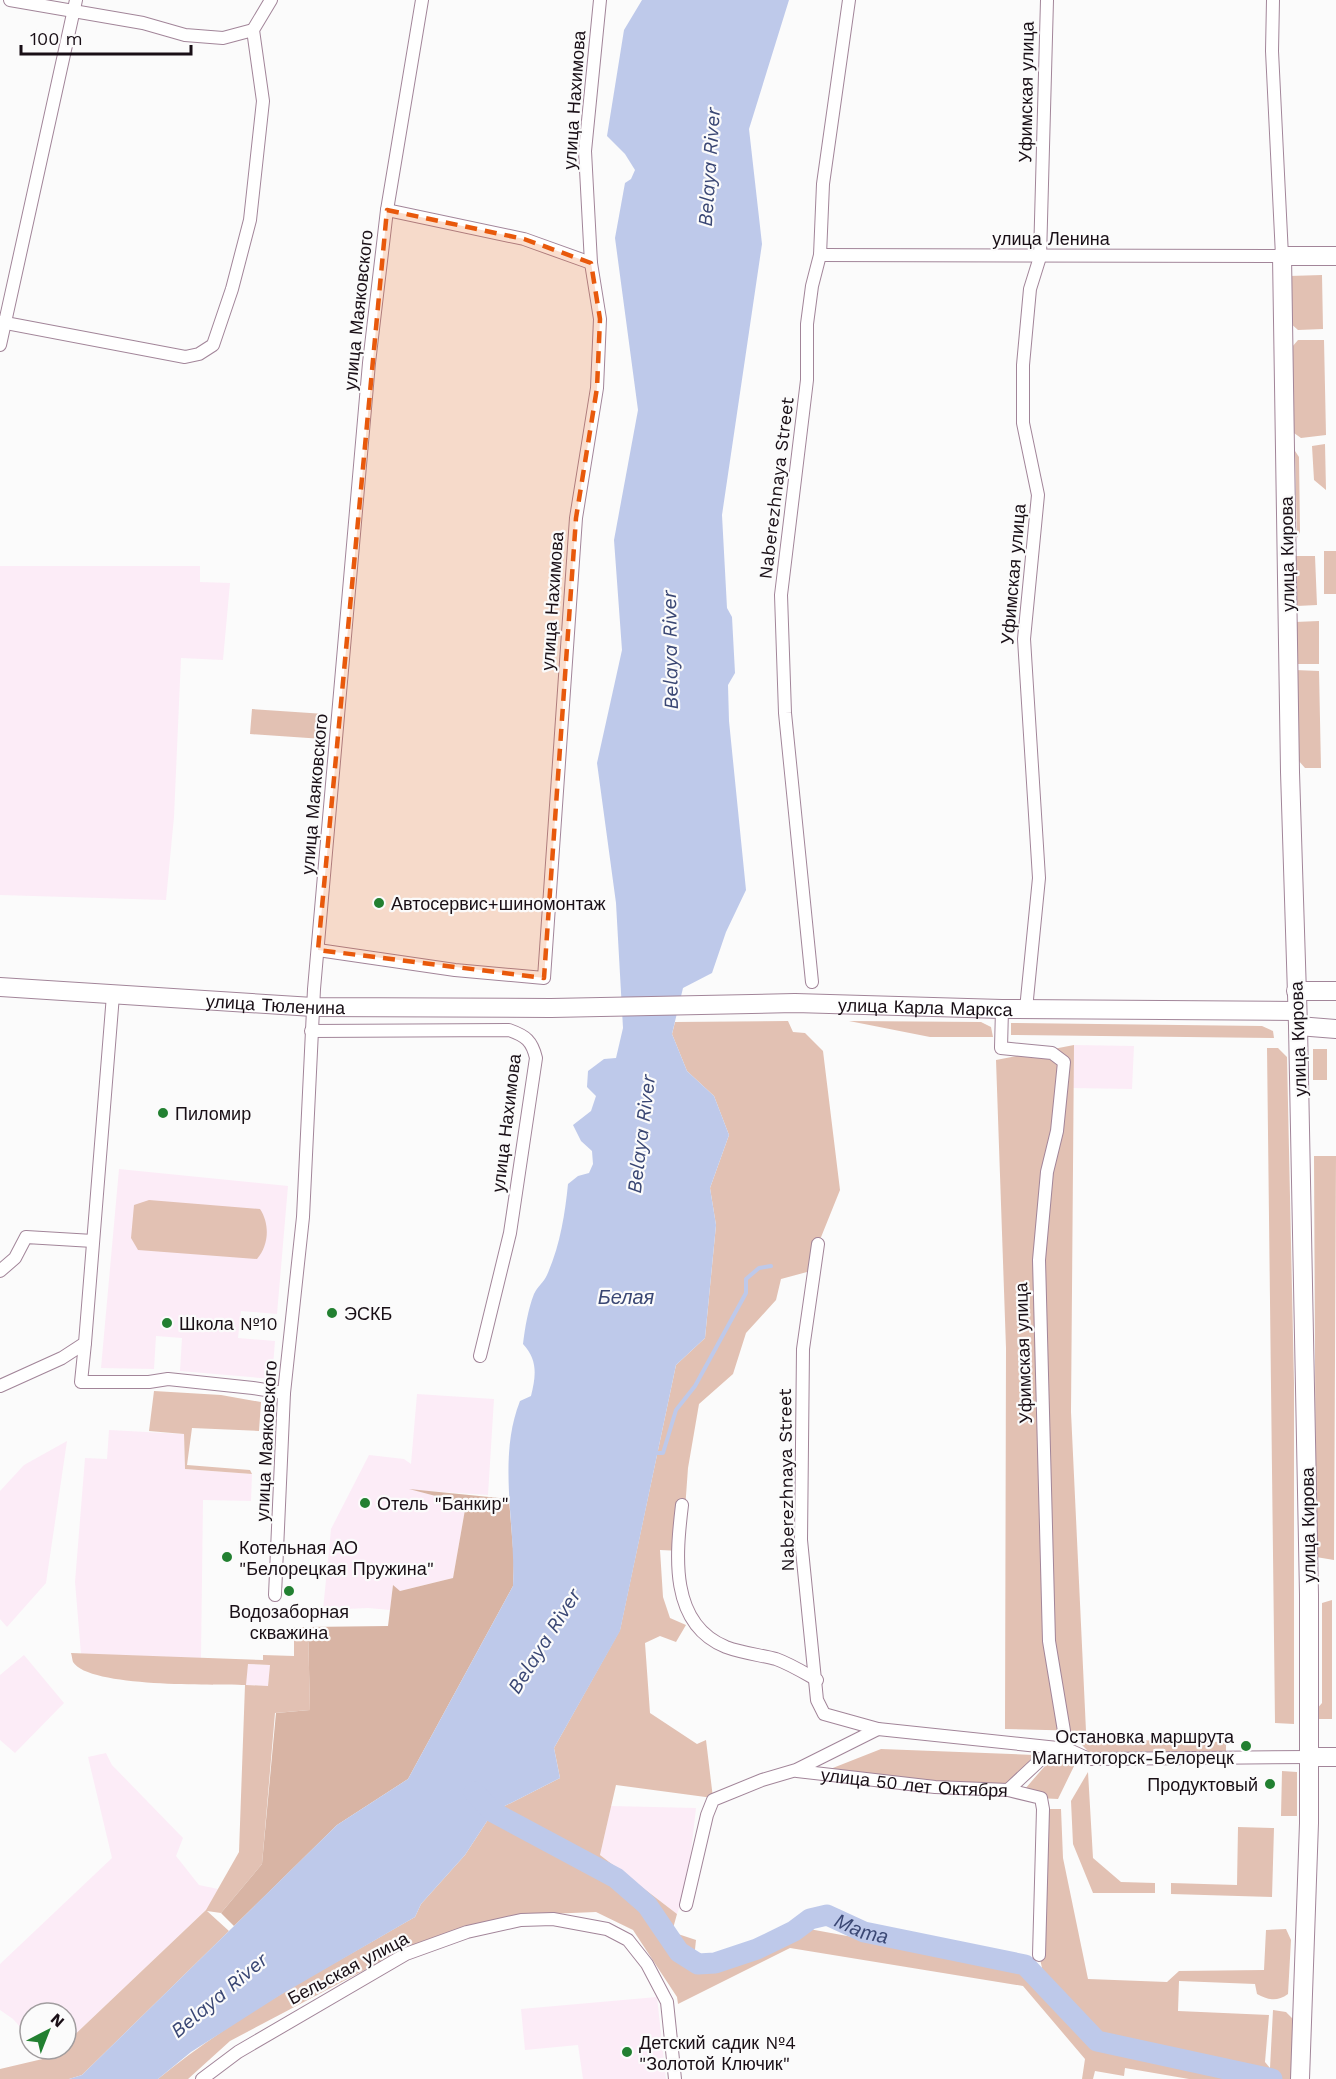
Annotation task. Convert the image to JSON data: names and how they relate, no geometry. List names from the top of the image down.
{
  "streets": {
    "main road": ["улица Кирова", "улица Тюленина", "улица Карла Маркса"],
    "street": [
      "Уфимская улица",
      "улица Нахимова",
      "улица Ленина",
      "улица Маяковского",
      "Naberezhnaya Street",
      "улица 50 лет Октября",
      "Бельская улица"
    ]
  },
  "crossings": [
    ["Уфимская улица", "улица Ленина"],
    ["Уфимская улица", "улица Карла Маркса"],
    ["улица Нахимова", "улица Маяковского"],
    ["улица Ленина", "Naberezhnaya Street"],
    ["улица Ленина", "улица Кирова"],
    ["улица Маяковского", "улица Тюленина"],
    ["Naberezhnaya Street", "улица 50 лет Октября"],
    ["улица Кирова", "улица Карла Маркса"],
    ["улица Тюленина", "улица Карла Маркса"]
  ],
  "water": ["Belaya River", "Белая", "Мата"],
  "places": [
    "Автосервис+шиномонтаж",
    "Пиломир",
    "ЭСКБ",
    "Школа №10",
    "Отель \"Банкир\"",
    "Котельная АО \"Белорецкая Пружина\"",
    "Водозаборная скважина",
    "Остановка маршрута Магнитогорск-Белорецк",
    "Продуктовый",
    "Детский садик №4 \"Золотой Ключик\""
  ],
  "scale_bar": "100 m",
  "north": "top right"
}
